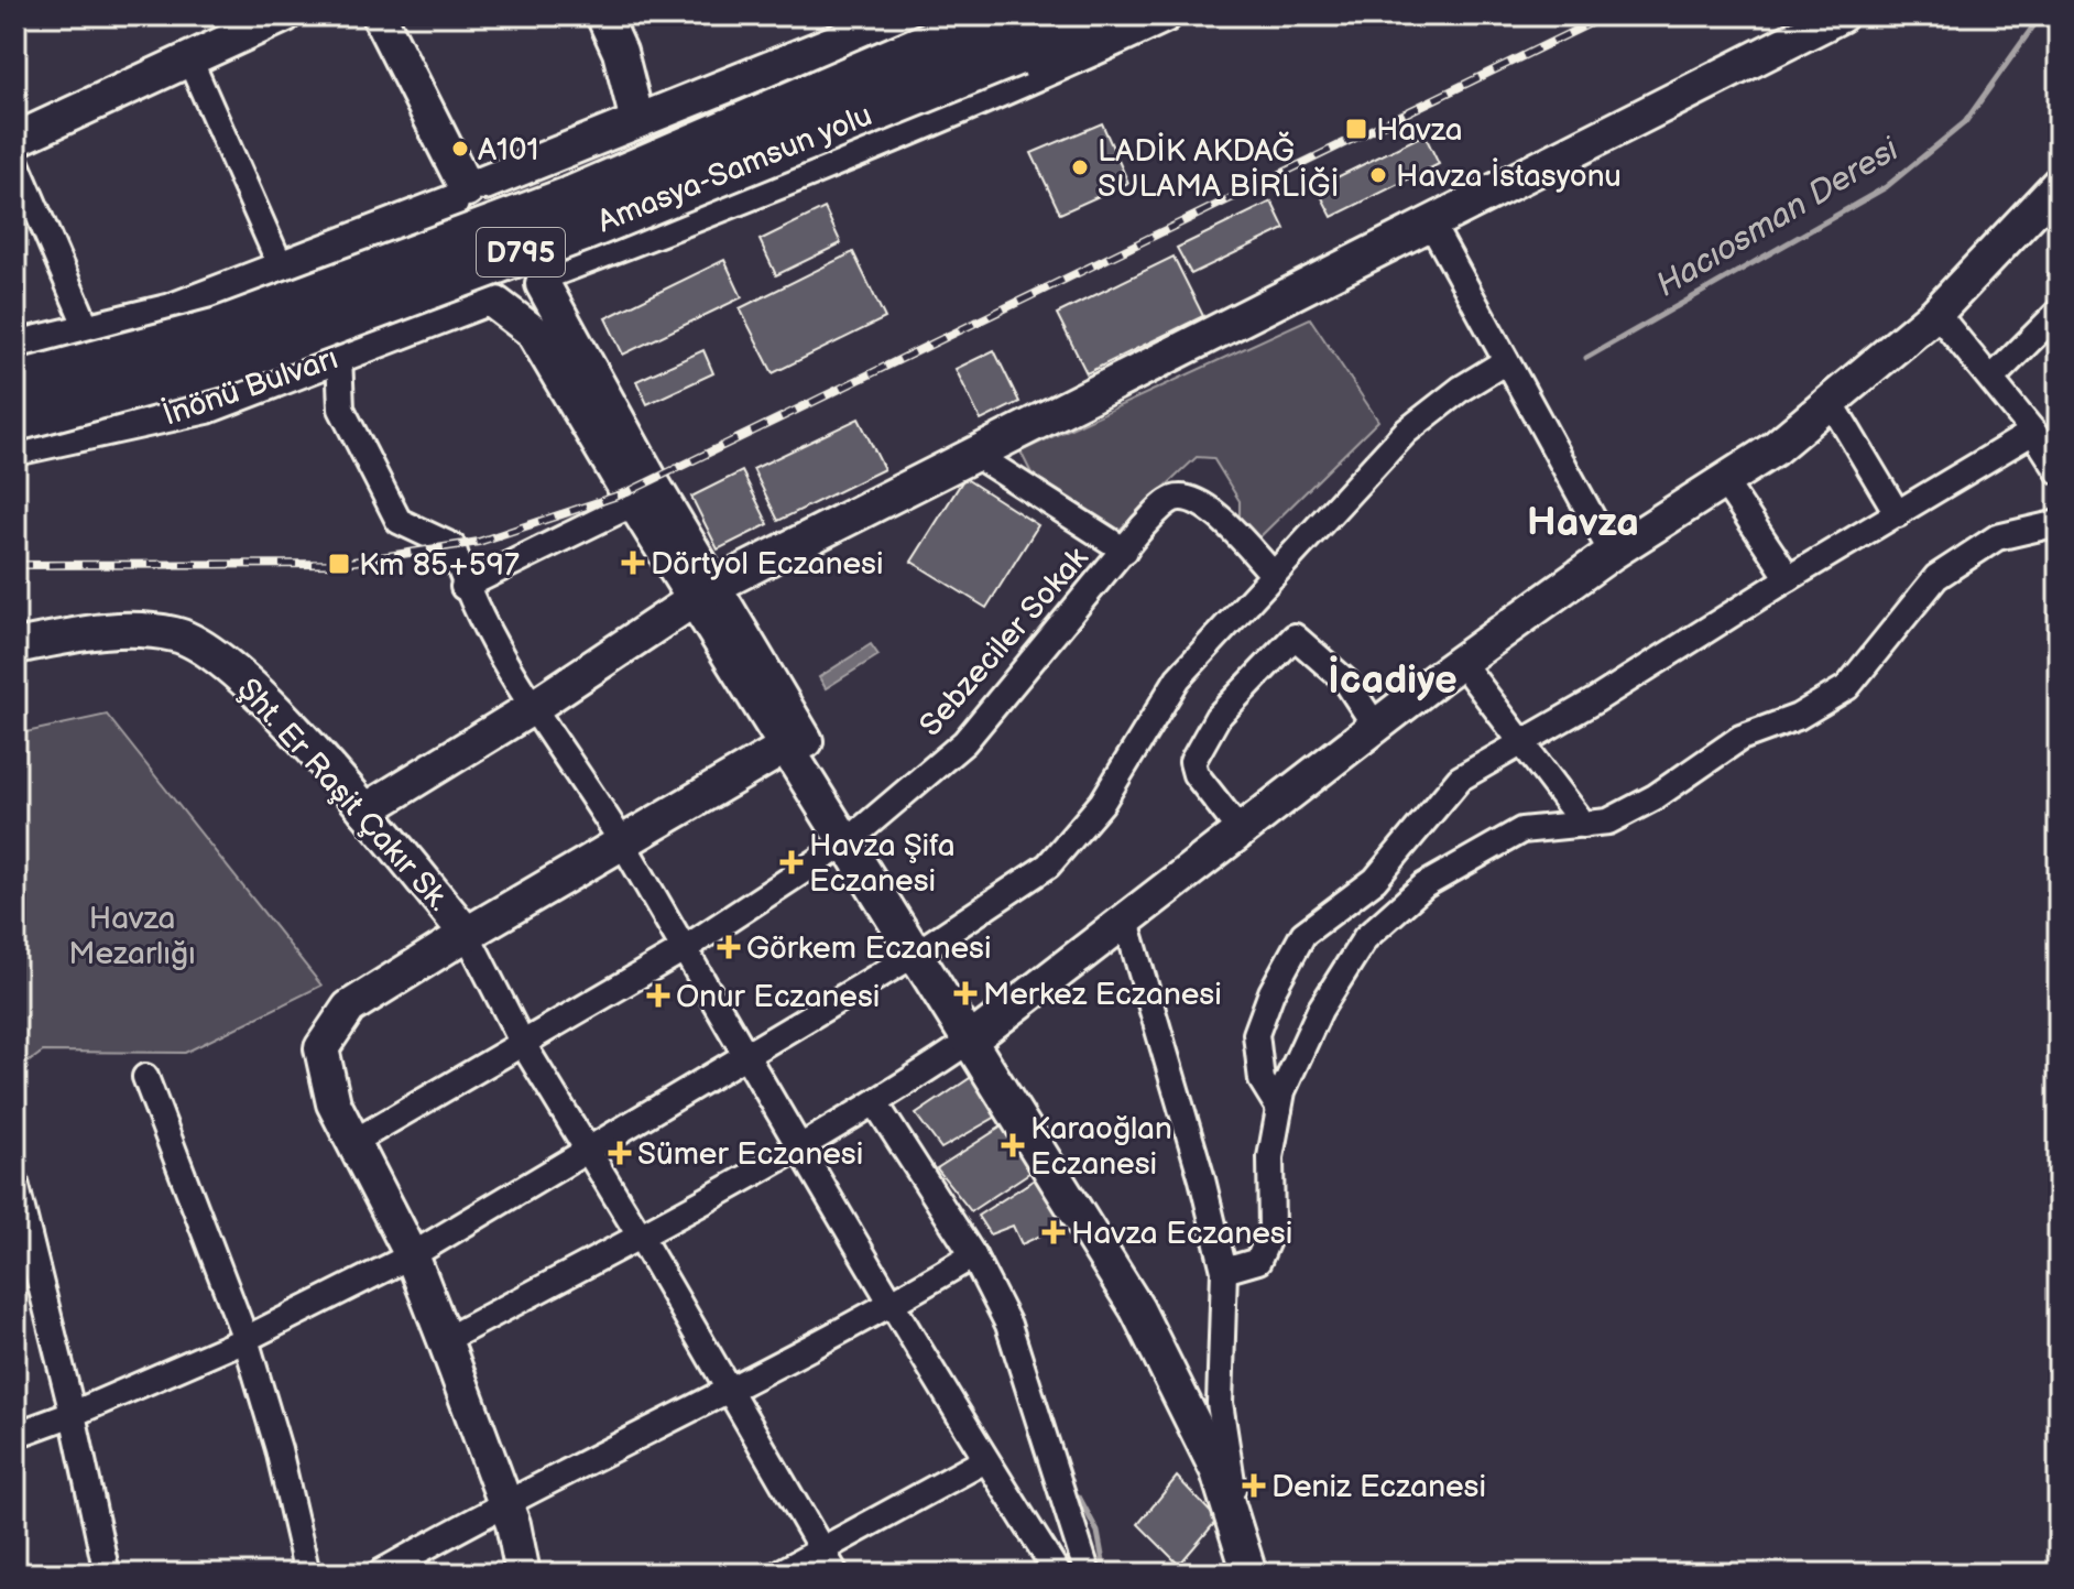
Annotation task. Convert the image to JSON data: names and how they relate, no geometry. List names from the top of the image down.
{
  "streets": {
    "highway": ["Amasya-Samsun yolu", "D795"],
    "street": ["İnönü Bulvarı", "Sebzeciler Sokak", "Şht. Er Raşit Çakır Sk."]
  },
  "districts": ["Havza", "İcadiye"],
  "water": ["Hacıosman Deresi"],
  "parks": ["Havza Mezarlığı"],
  "places": {
    "transit": ["Havza", "Km 85+597"],
    "other": ["A101", "LADİK AKDAĞ SULAMA BİRLİĞİ", "Havza İstasyonu"],
    "health": [
      "Dörtyol Eczanesi",
      "Havza Şifa Eczanesi",
      "Görkem Eczanesi",
      "Merkez Eczanesi",
      "Onur Eczanesi",
      "Karaoğlan Eczanesi",
      "Sümer Eczanesi",
      "Havza Eczanesi",
      "Deniz Eczanesi"
    ]
  }
}
